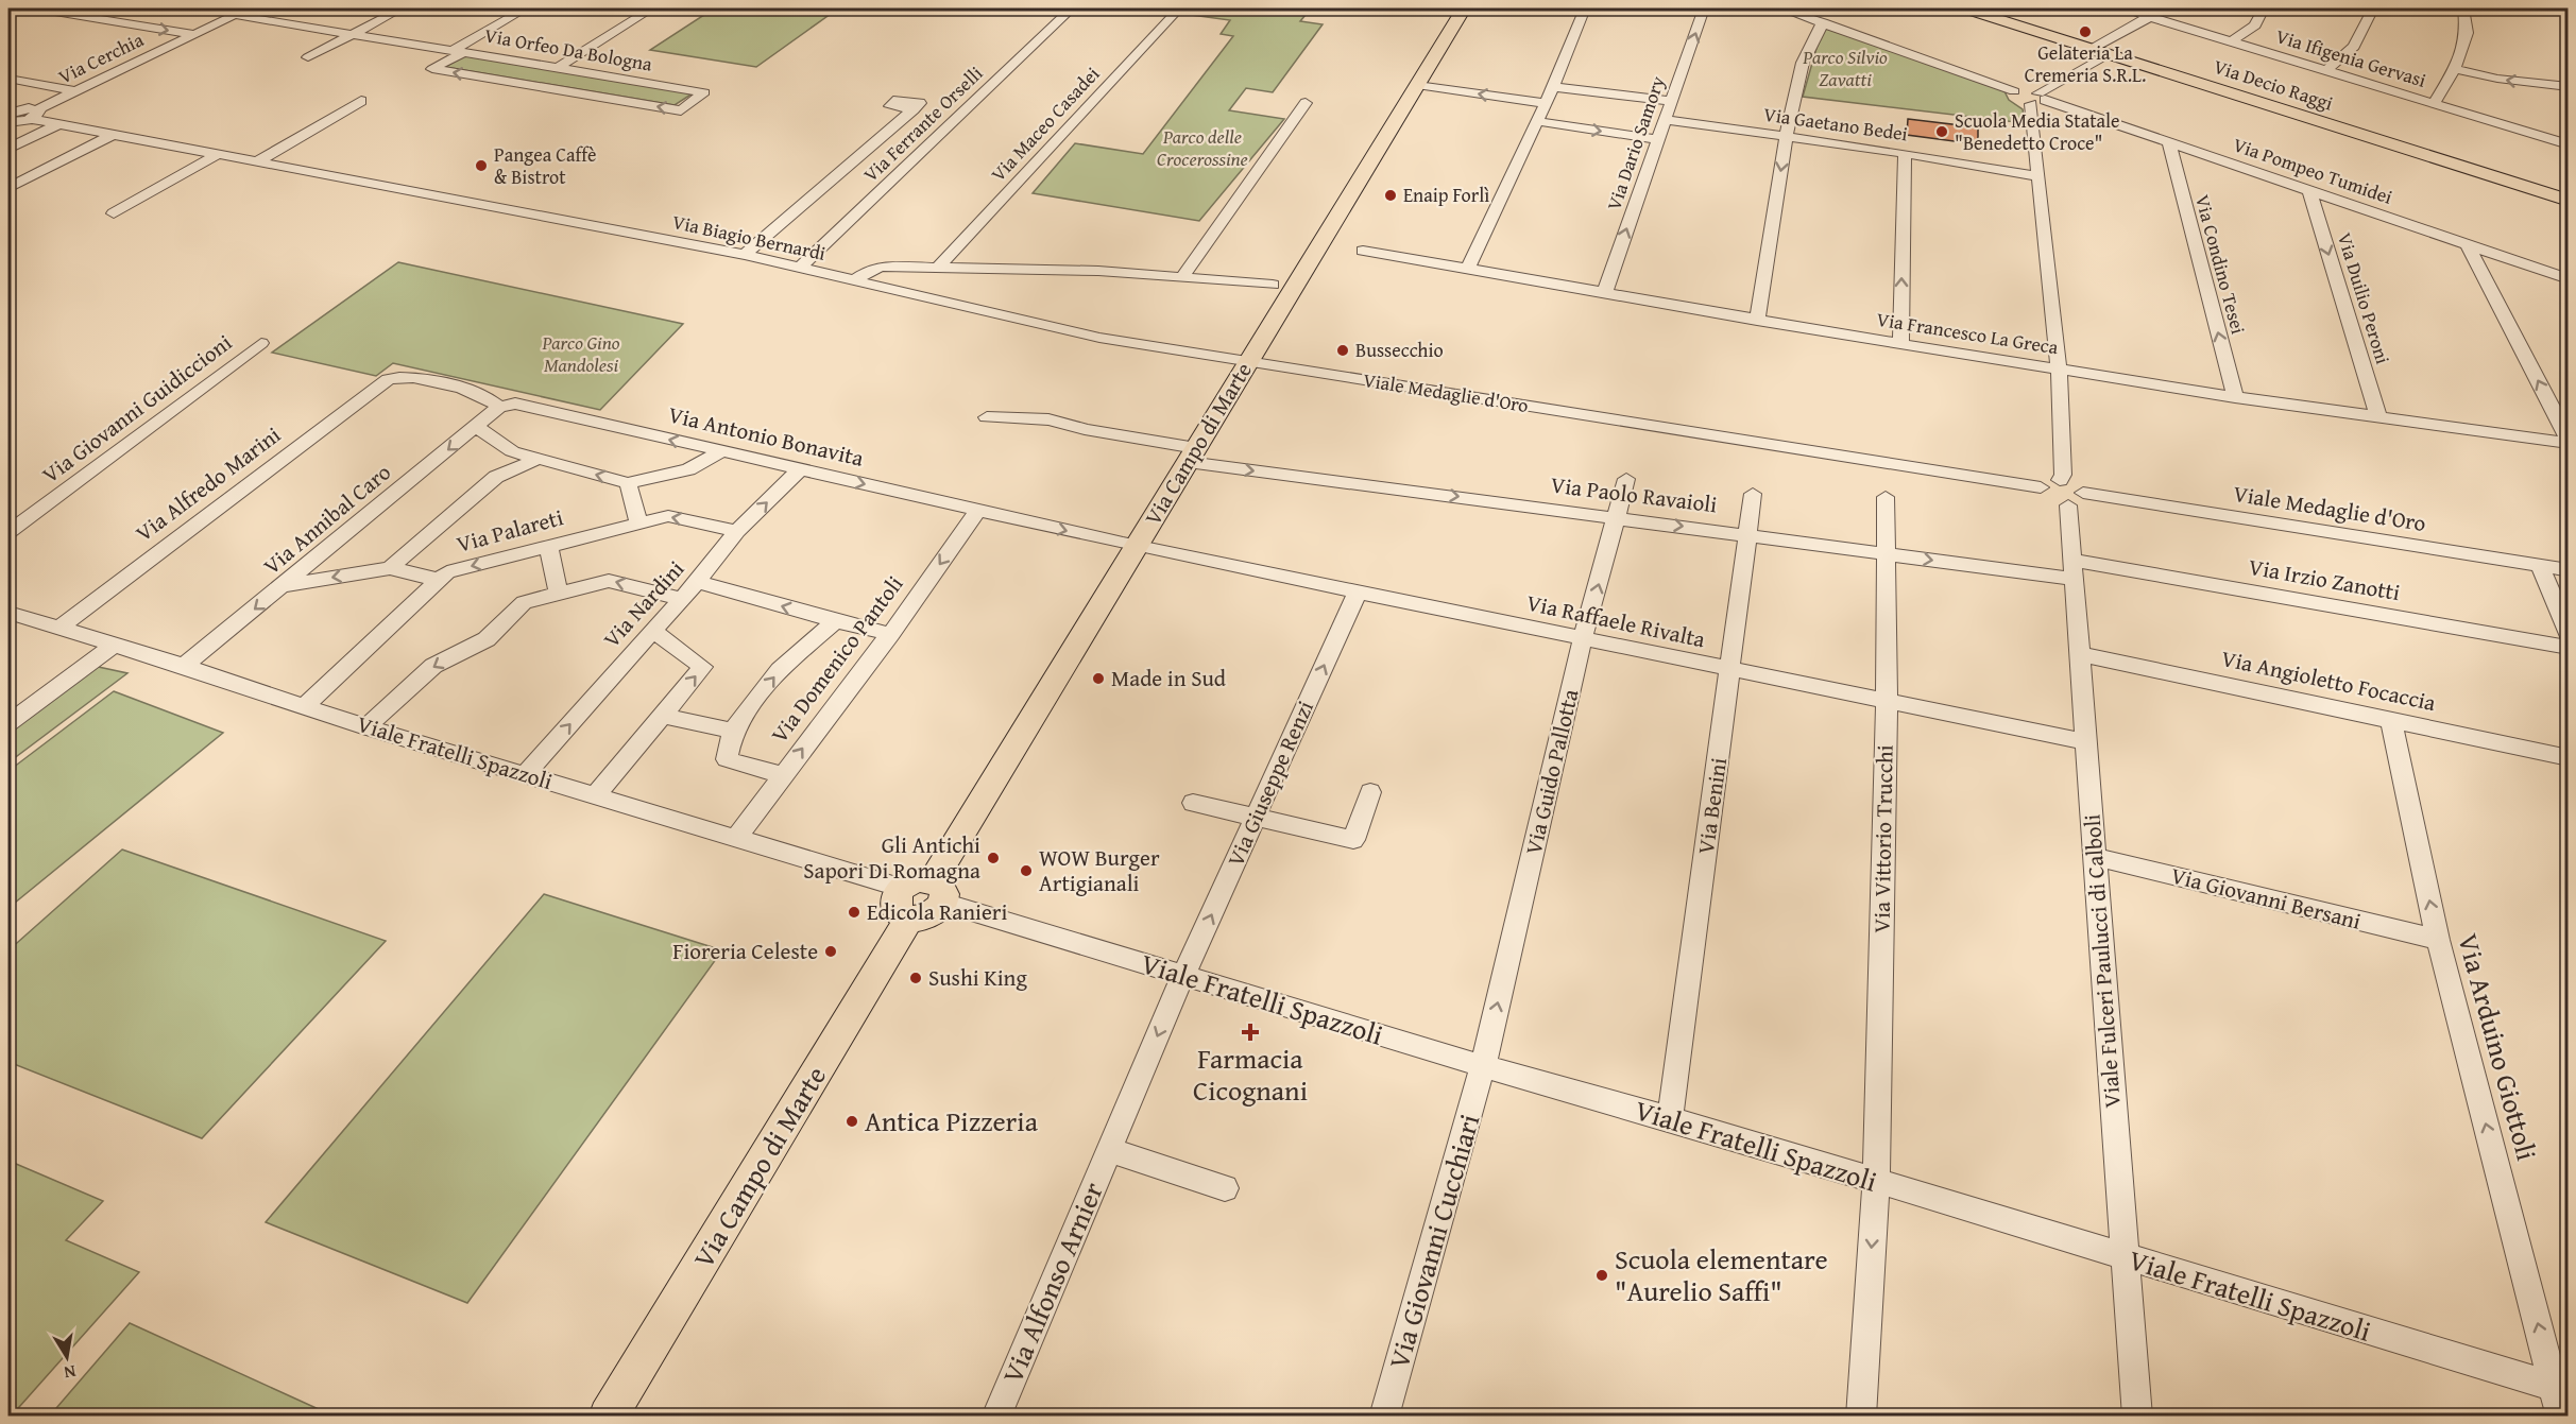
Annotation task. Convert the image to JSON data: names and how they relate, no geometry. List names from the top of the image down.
{
  "streets": {
    "main road": ["Via Decio Raggi", "Via Campo di Marte"],
    "street": [
      "Via Orfeo Da Bologna",
      "Via Cerchia",
      "Via Ifigenia Gervasi",
      "Via Ferrante Orselli",
      "Via Maceo Casadei",
      "Via Gaetano Bedei",
      "Via Dario Samory",
      "Via Pompeo Tumidei",
      "Via Biagio Bernardi",
      "Via Condino Tesei",
      "Via Duilio Peroni",
      "Via Francesco La Greca",
      "Viale Medaglie d'Oro",
      "Via Giovanni Guidiccioni",
      "Via Antonio Bonavita",
      "Via Alfredo Marini",
      "Via Paolo Ravaioli",
      "Via Annibal Caro",
      "Via Palareti",
      "Via Irzio Zanotti",
      "Via Nardini",
      "Via Raffaele Rivalta",
      "Via Domenico Pantoli",
      "Via Angioletto Focaccia",
      "Viale Fratelli Spazzoli",
      "Via Guido Pallotta",
      "Via Giuseppe Renzi",
      "Via Benini",
      "Via Vittorio Trucchi",
      "Via Giovanni Bersani",
      "Viale Fulceri Paulucci di Calboli",
      "Via Arduino Giottoli",
      "Via Giovanni Cucchiari",
      "Via Alfonso Arnier"
    ]
  },
  "crossings": [
    ["Via Orfeo Da Bologna", "Via Cerchia"],
    ["Via Cerchia", "Via Biagio Bernardi"],
    ["Via Ferrante Orselli", "Via Biagio Bernardi"],
    ["Via Gaetano Bedei", "Via Dario Samory"],
    ["Via Dario Samory", "Via Francesco La Greca"],
    ["Via Pompeo Tumidei", "Via Condino Tesei"],
    ["Via Pompeo Tumidei", "Via Duilio Peroni"],
    ["Via Biagio Bernardi", "Viale Medaglie d'Oro"],
    ["Via Condino Tesei", "Via Francesco La Greca"],
    ["Via Duilio Peroni", "Via Francesco La Greca"],
    ["Viale Medaglie d'Oro", "Via Campo di Marte"],
    ["Viale Medaglie d'Oro", "Viale Fulceri Paulucci di Calboli"],
    ["Via Antonio Bonavita", "Via Campo di Marte"],
    ["Via Antonio Bonavita", "Via Alfredo Marini"],
    ["Via Antonio Bonavita", "Via Annibal Caro"],
    ["Via Antonio Bonavita", "Via Nardini"],
    ["Via Antonio Bonavita", "Via Raffaele Rivalta"],
    ["Via Antonio Bonavita", "Via Domenico Pantoli"],
    ["Via Campo di Marte", "Via Paolo Ravaioli"],
    ["Via Campo di Marte", "Via Raffaele Rivalta"],
    ["Via Campo di Marte", "Viale Fratelli Spazzoli"],
    ["Via Alfredo Marini", "Via Annibal Caro"],
    ["Via Alfredo Marini", "Viale Fratelli Spazzoli"],
    ["Via Paolo Ravaioli", "Via Irzio Zanotti"],
    ["Via Paolo Ravaioli", "Via Guido Pallotta"],
    ["Via Paolo Ravaioli", "Via Benini"],
    ["Via Paolo Ravaioli", "Via Vittorio Trucchi"],
    ["Via Paolo Ravaioli", "Viale Fulceri Paulucci di Calboli"],
    ["Via Annibal Caro", "Viale Fratelli Spazzoli"],
    ["Via Palareti", "Via Nardini"],
    ["Via Palareti", "Viale Fratelli Spazzoli"],
    ["Via Irzio Zanotti", "Viale Fulceri Paulucci di Calboli"],
    ["Via Nardini", "Viale Fratelli Spazzoli"],
    ["Via Raffaele Rivalta", "Via Guido Pallotta"],
    ["Via Raffaele Rivalta", "Via Giuseppe Renzi"],
    ["Via Raffaele Rivalta", "Via Benini"],
    ["Via Raffaele Rivalta", "Via Vittorio Trucchi"],
    ["Via Raffaele Rivalta", "Viale Fulceri Paulucci di Calboli"],
    ["Via Domenico Pantoli", "Viale Fratelli Spazzoli"],
    ["Via Angioletto Focaccia", "Viale Fulceri Paulucci di Calboli"],
    ["Via Angioletto Focaccia", "Via Arduino Giottoli"],
    ["Viale Fratelli Spazzoli", "Via Guido Pallotta"],
    ["Viale Fratelli Spazzoli", "Via Giuseppe Renzi"],
    ["Viale Fratelli Spazzoli", "Via Benini"],
    ["Viale Fratelli Spazzoli", "Via Vittorio Trucchi"],
    ["Viale Fratelli Spazzoli", "Viale Fulceri Paulucci di Calboli"],
    ["Viale Fratelli Spazzoli", "Via Arduino Giottoli"],
    ["Viale Fratelli Spazzoli", "Via Giovanni Cucchiari"],
    ["Viale Fratelli Spazzoli", "Via Alfonso Arnier"],
    ["Via Guido Pallotta", "Via Giovanni Cucchiari"],
    ["Via Giuseppe Renzi", "Via Alfonso Arnier"],
    ["Via Giovanni Bersani", "Viale Fulceri Paulucci di Calboli"],
    ["Via Giovanni Bersani", "Via Arduino Giottoli"]
  ],
  "one_way": [
    "Via Paolo Ravaioli",
    "Via Guido Pallotta",
    "Via Giuseppe Renzi",
    "Via Arduino Giottoli",
    "Via Alfonso Arnier"
  ],
  "parks": ["Parco Silvio Zavatti", "Parco delle Crocerossine", "Parco Gino Mandolesi"],
  "places": {
    "other": [
      "Gelateria La Cremeria S.R.L.",
      "Scuola Media Statale \"Benedetto Croce\"",
      "Pangea Caffè & Bistrot",
      "Enaip Forlì",
      "Bussecchio",
      "Made in Sud",
      "Gli Antichi Sapori Di Romagna",
      "WOW Burger Artigianali",
      "Edicola Ranieri",
      "Fioreria Celeste",
      "Sushi King",
      "Antica Pizzeria",
      "Scuola elementare \"Aurelio Saffi\""
    ],
    "health": ["Farmacia Cicognani"]
  },
  "north": "bottom"
}
